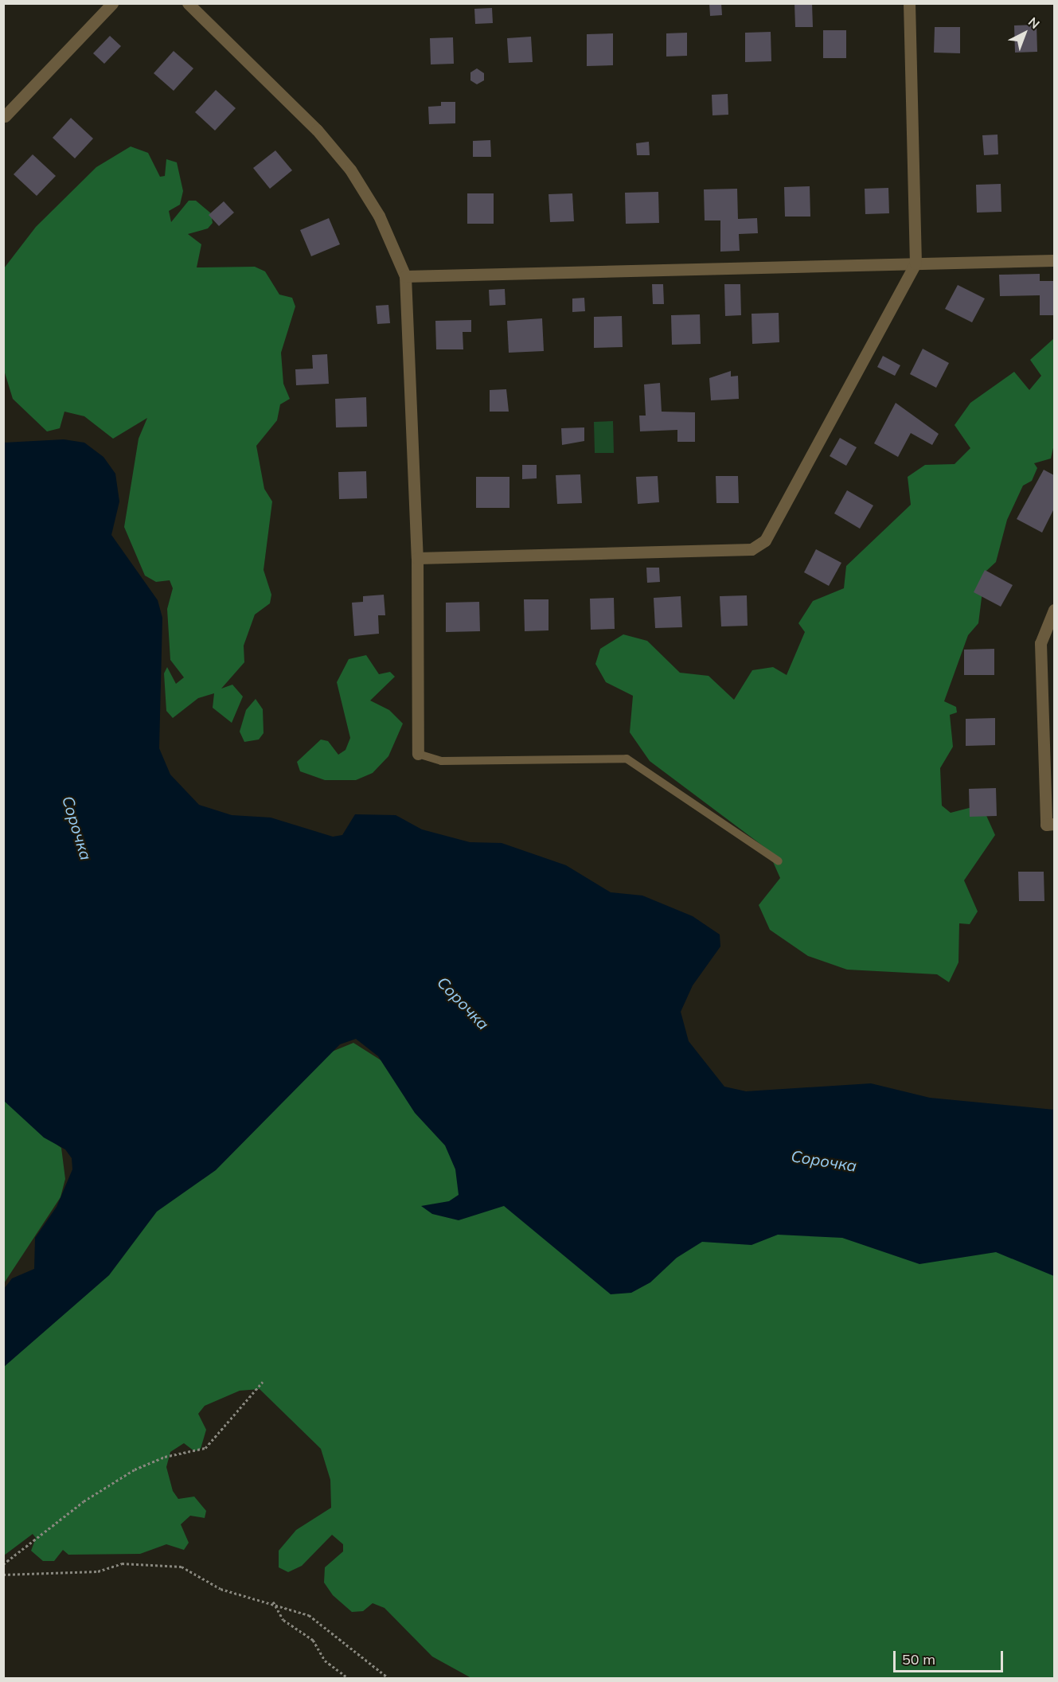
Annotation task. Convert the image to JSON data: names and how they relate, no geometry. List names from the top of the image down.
{
  "water": ["Сорочка"],
  "scale_bar": "50 m",
  "north": "top right"
}
